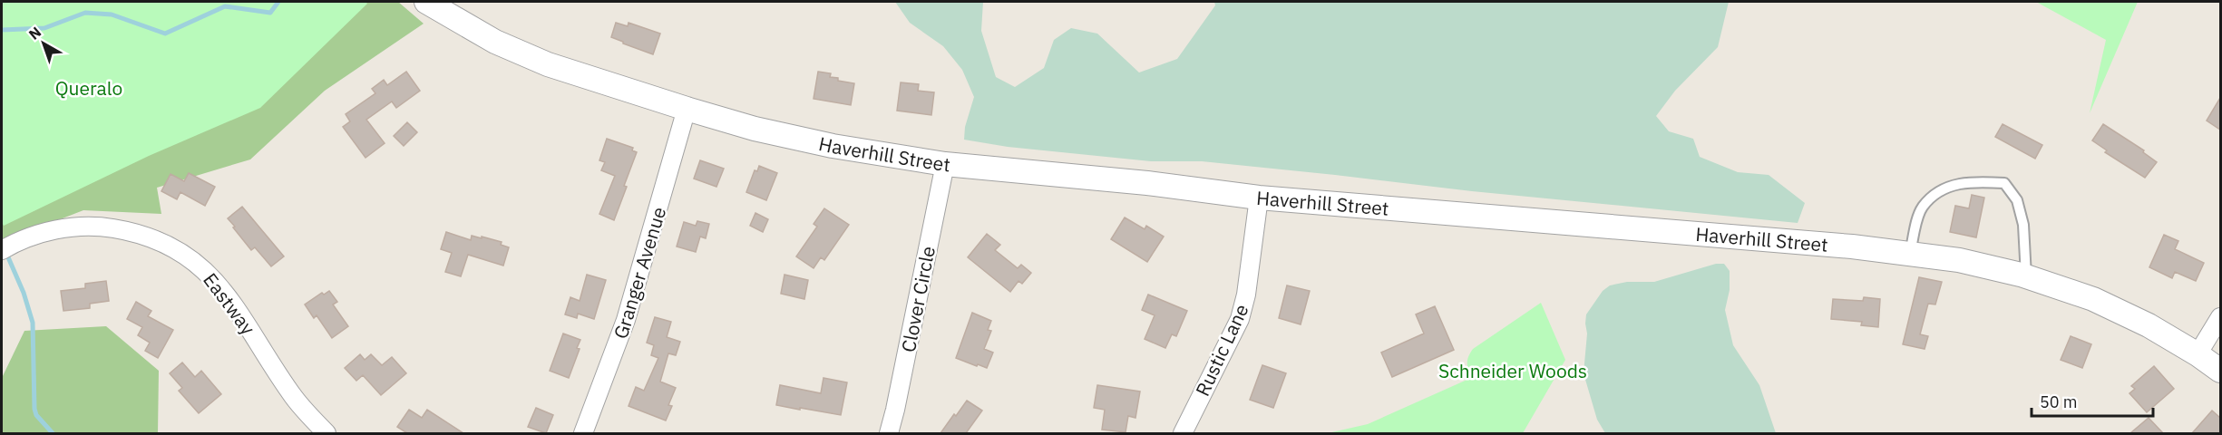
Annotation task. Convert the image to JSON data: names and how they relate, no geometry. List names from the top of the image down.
{
  "streets": {
    "street": [
      "Haverhill Street",
      "Granger Avenue",
      "Clover Circle",
      "Eastway",
      "Rustic Lane"
    ]
  },
  "crossings": [
    ["Haverhill Street", "Granger Avenue"],
    ["Haverhill Street", "Clover Circle"],
    ["Haverhill Street", "Rustic Lane"]
  ],
  "parks": ["Queralo", "Schneider Woods"],
  "scale_bar": "50 m",
  "north": "top left"
}
